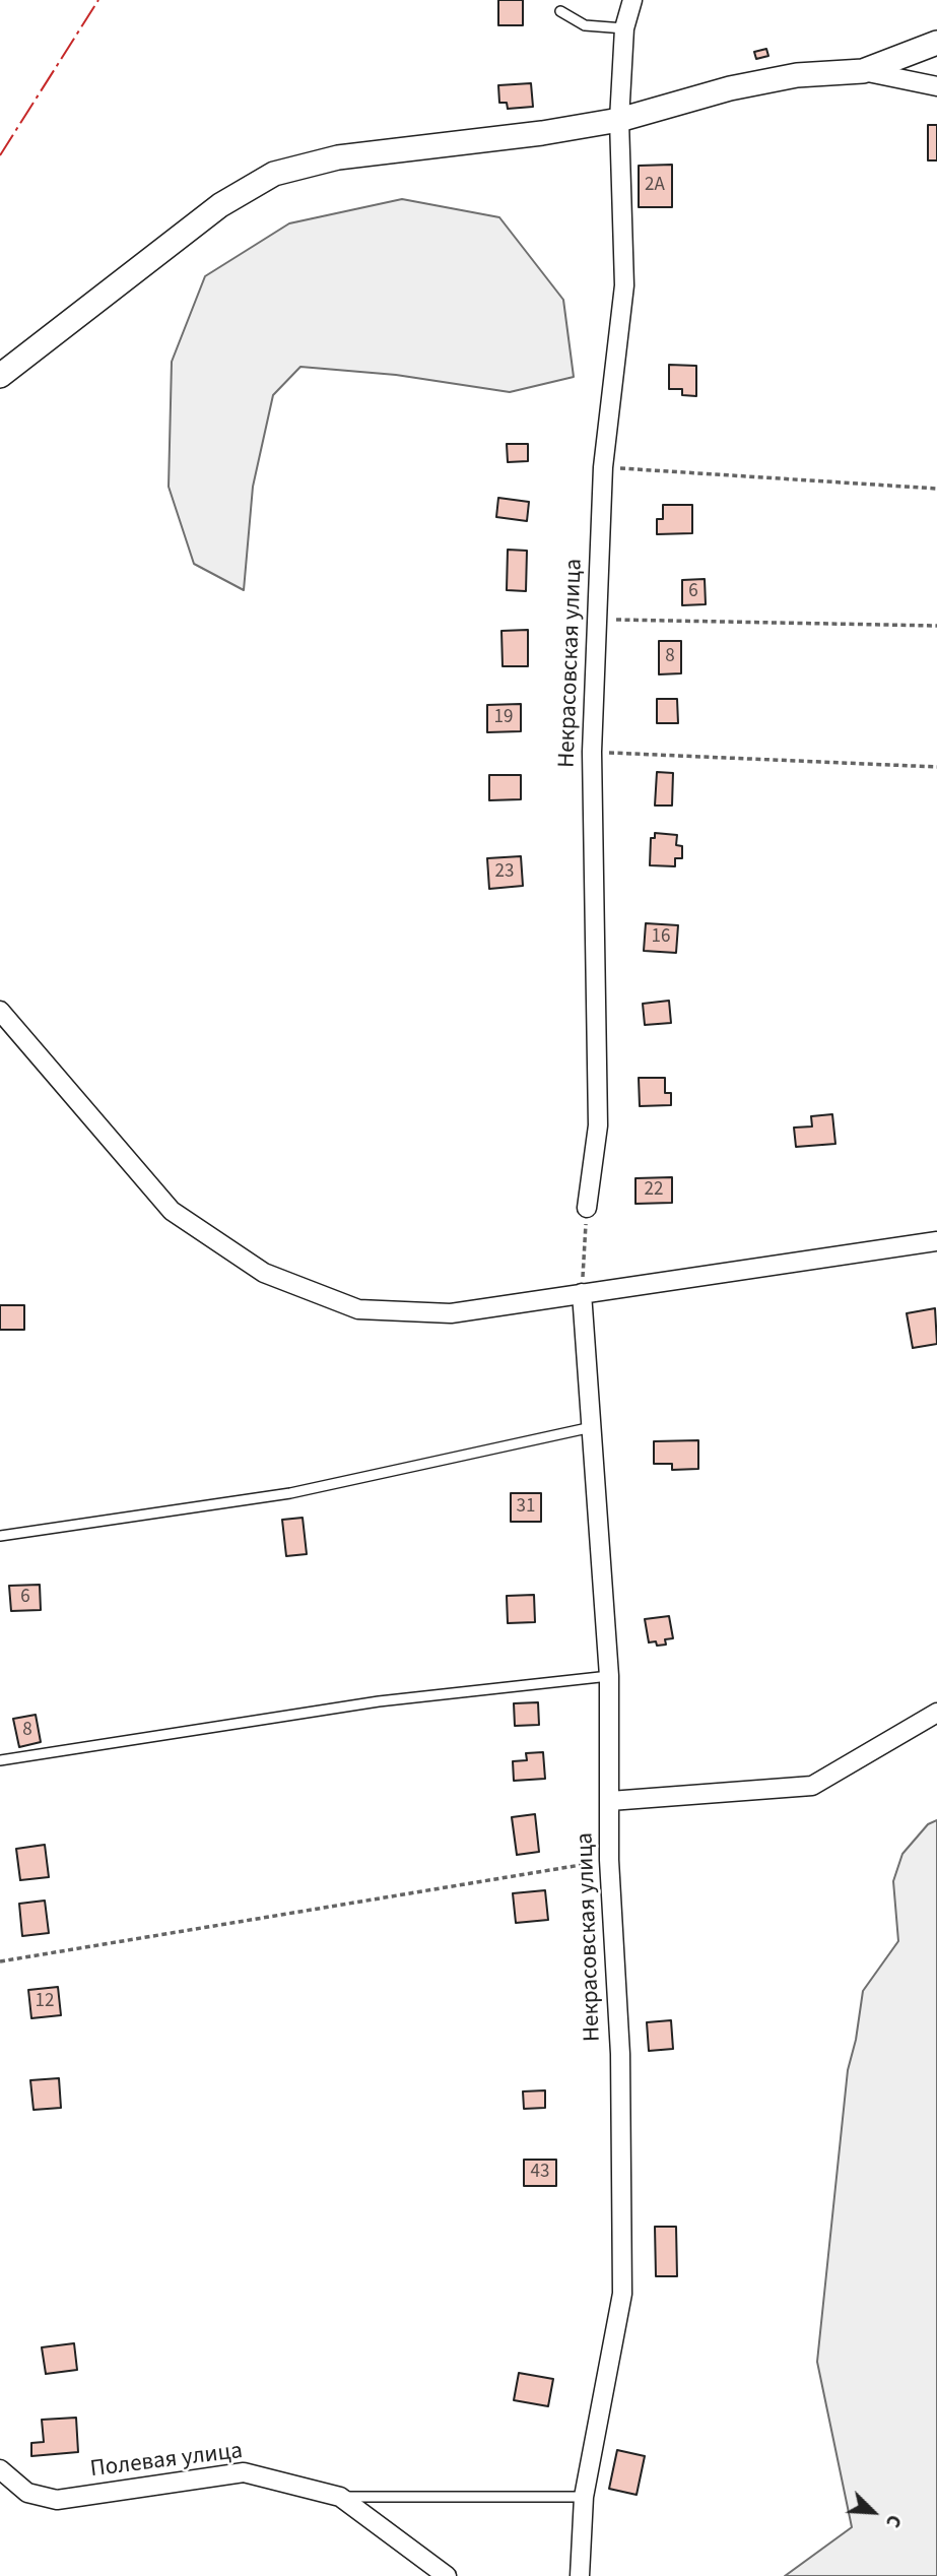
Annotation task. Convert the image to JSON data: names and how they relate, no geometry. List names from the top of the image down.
{
  "streets": {
    "street": ["Некрасовская улица", "Полевая улица"]
  },
  "house_numbers": [
    "2А",
    "6",
    "8",
    "19",
    "23",
    "16",
    "22",
    "31",
    "6",
    "8",
    "12",
    "43"
  ],
  "north": "bottom right"
}
